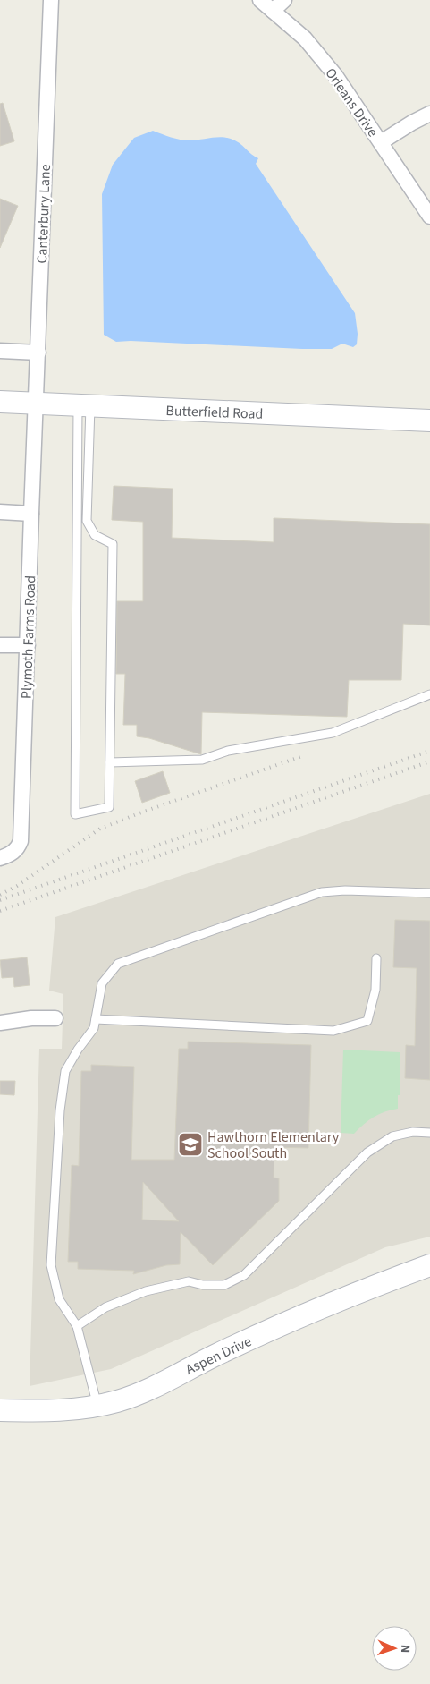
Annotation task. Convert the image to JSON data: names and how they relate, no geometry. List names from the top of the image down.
{
  "streets": {
    "street": [
      "Orleans Drive",
      "Canterbury Lane",
      "Butterfield Road",
      "Plymoth Farms Road",
      "Aspen Drive"
    ]
  },
  "crossings": [
    ["Canterbury Lane", "Butterfield Road"],
    ["Canterbury Lane", "Plymoth Farms Road"],
    ["Butterfield Road", "Plymoth Farms Road"]
  ],
  "places": {
    "school or university": ["Hawthorn Elementary School South"]
  },
  "north": "right"
}
